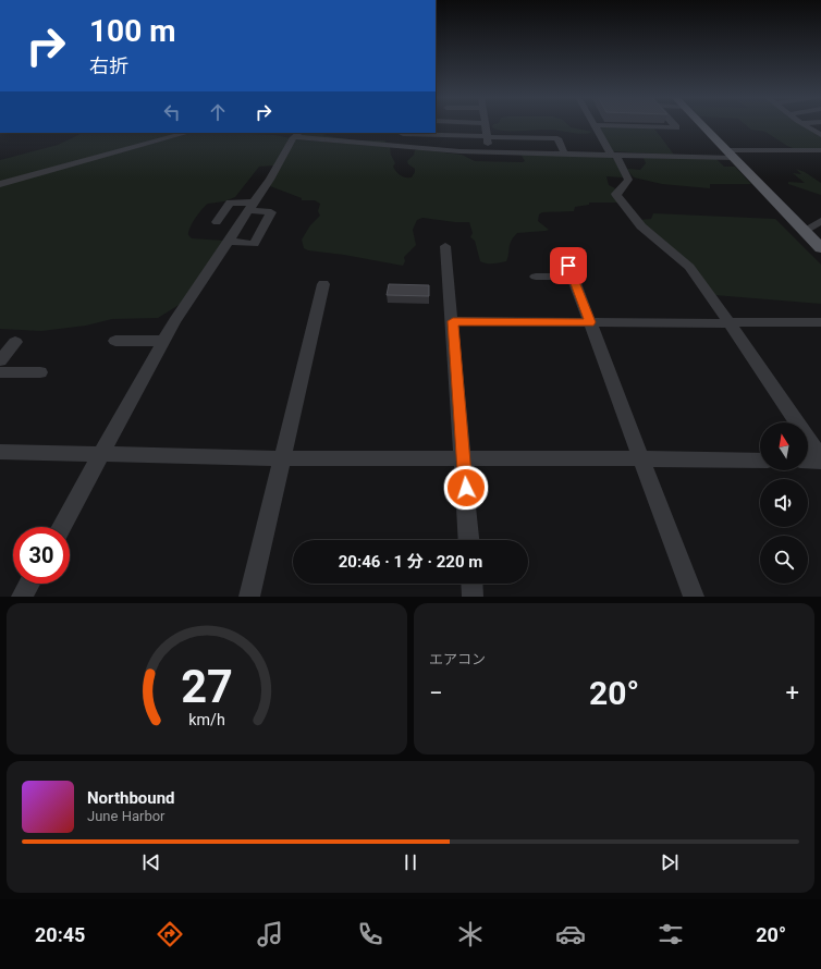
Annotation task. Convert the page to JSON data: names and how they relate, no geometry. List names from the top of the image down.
{
  "north": "top",
  "page": {
    "turn": ["100 m", "右折"],
    "limit": "30",
    "trip": "20:46 · 1 分 · 220 m",
    "tile": "エアコン",
    "heat": ["−", "20°", "+"],
    "song": ["Northbound", "June Harbor"],
    "tabs": ["20:45", "20°"],
    "gauge": ["27", "km/h"]
  }
}
